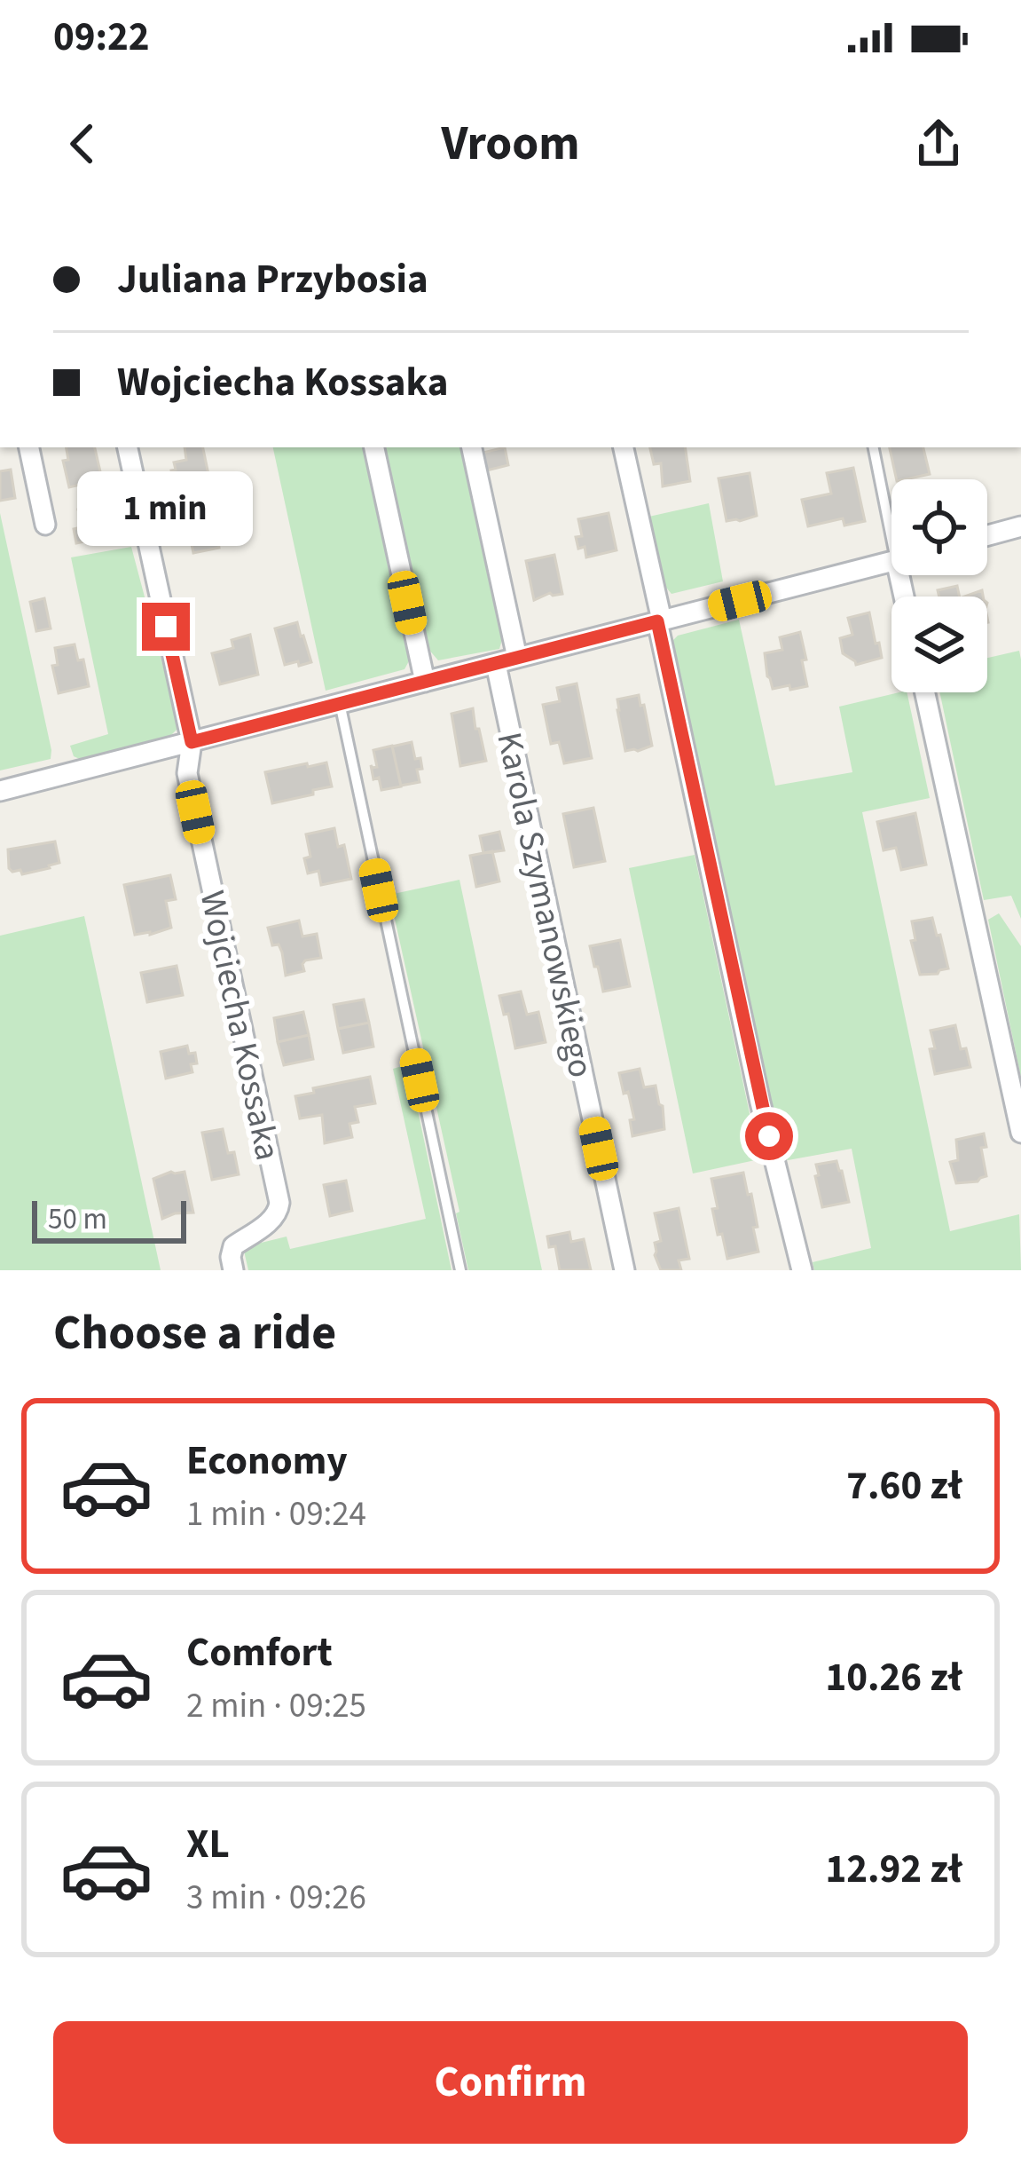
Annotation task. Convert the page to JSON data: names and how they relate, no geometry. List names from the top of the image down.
{
  "streets": {
    "street": ["Karola Szymanowskiego", "Wojciecha Kossaka"]
  },
  "scale_bar": "50 m",
  "page": {
    "status": "09:22",
    "header": "Vroom",
    "banner": ["Juliana Przybosia", "Wojciecha Kossaka"],
    "bubble": "1 min",
    "scale": "50 m",
    "heading": "Choose a ride",
    "list": [
      {
        "name": "Economy",
        "note": "1 min · 09:24",
        "value": "7.60 zł"
      },
      {
        "name": "Comfort",
        "note": "2 min · 09:25",
        "value": "10.26 zł"
      },
      {
        "name": "XL",
        "note": "3 min · 09:26",
        "value": "12.92 zł"
      }
    ],
    "buttons": "Confirm"
  }
}
